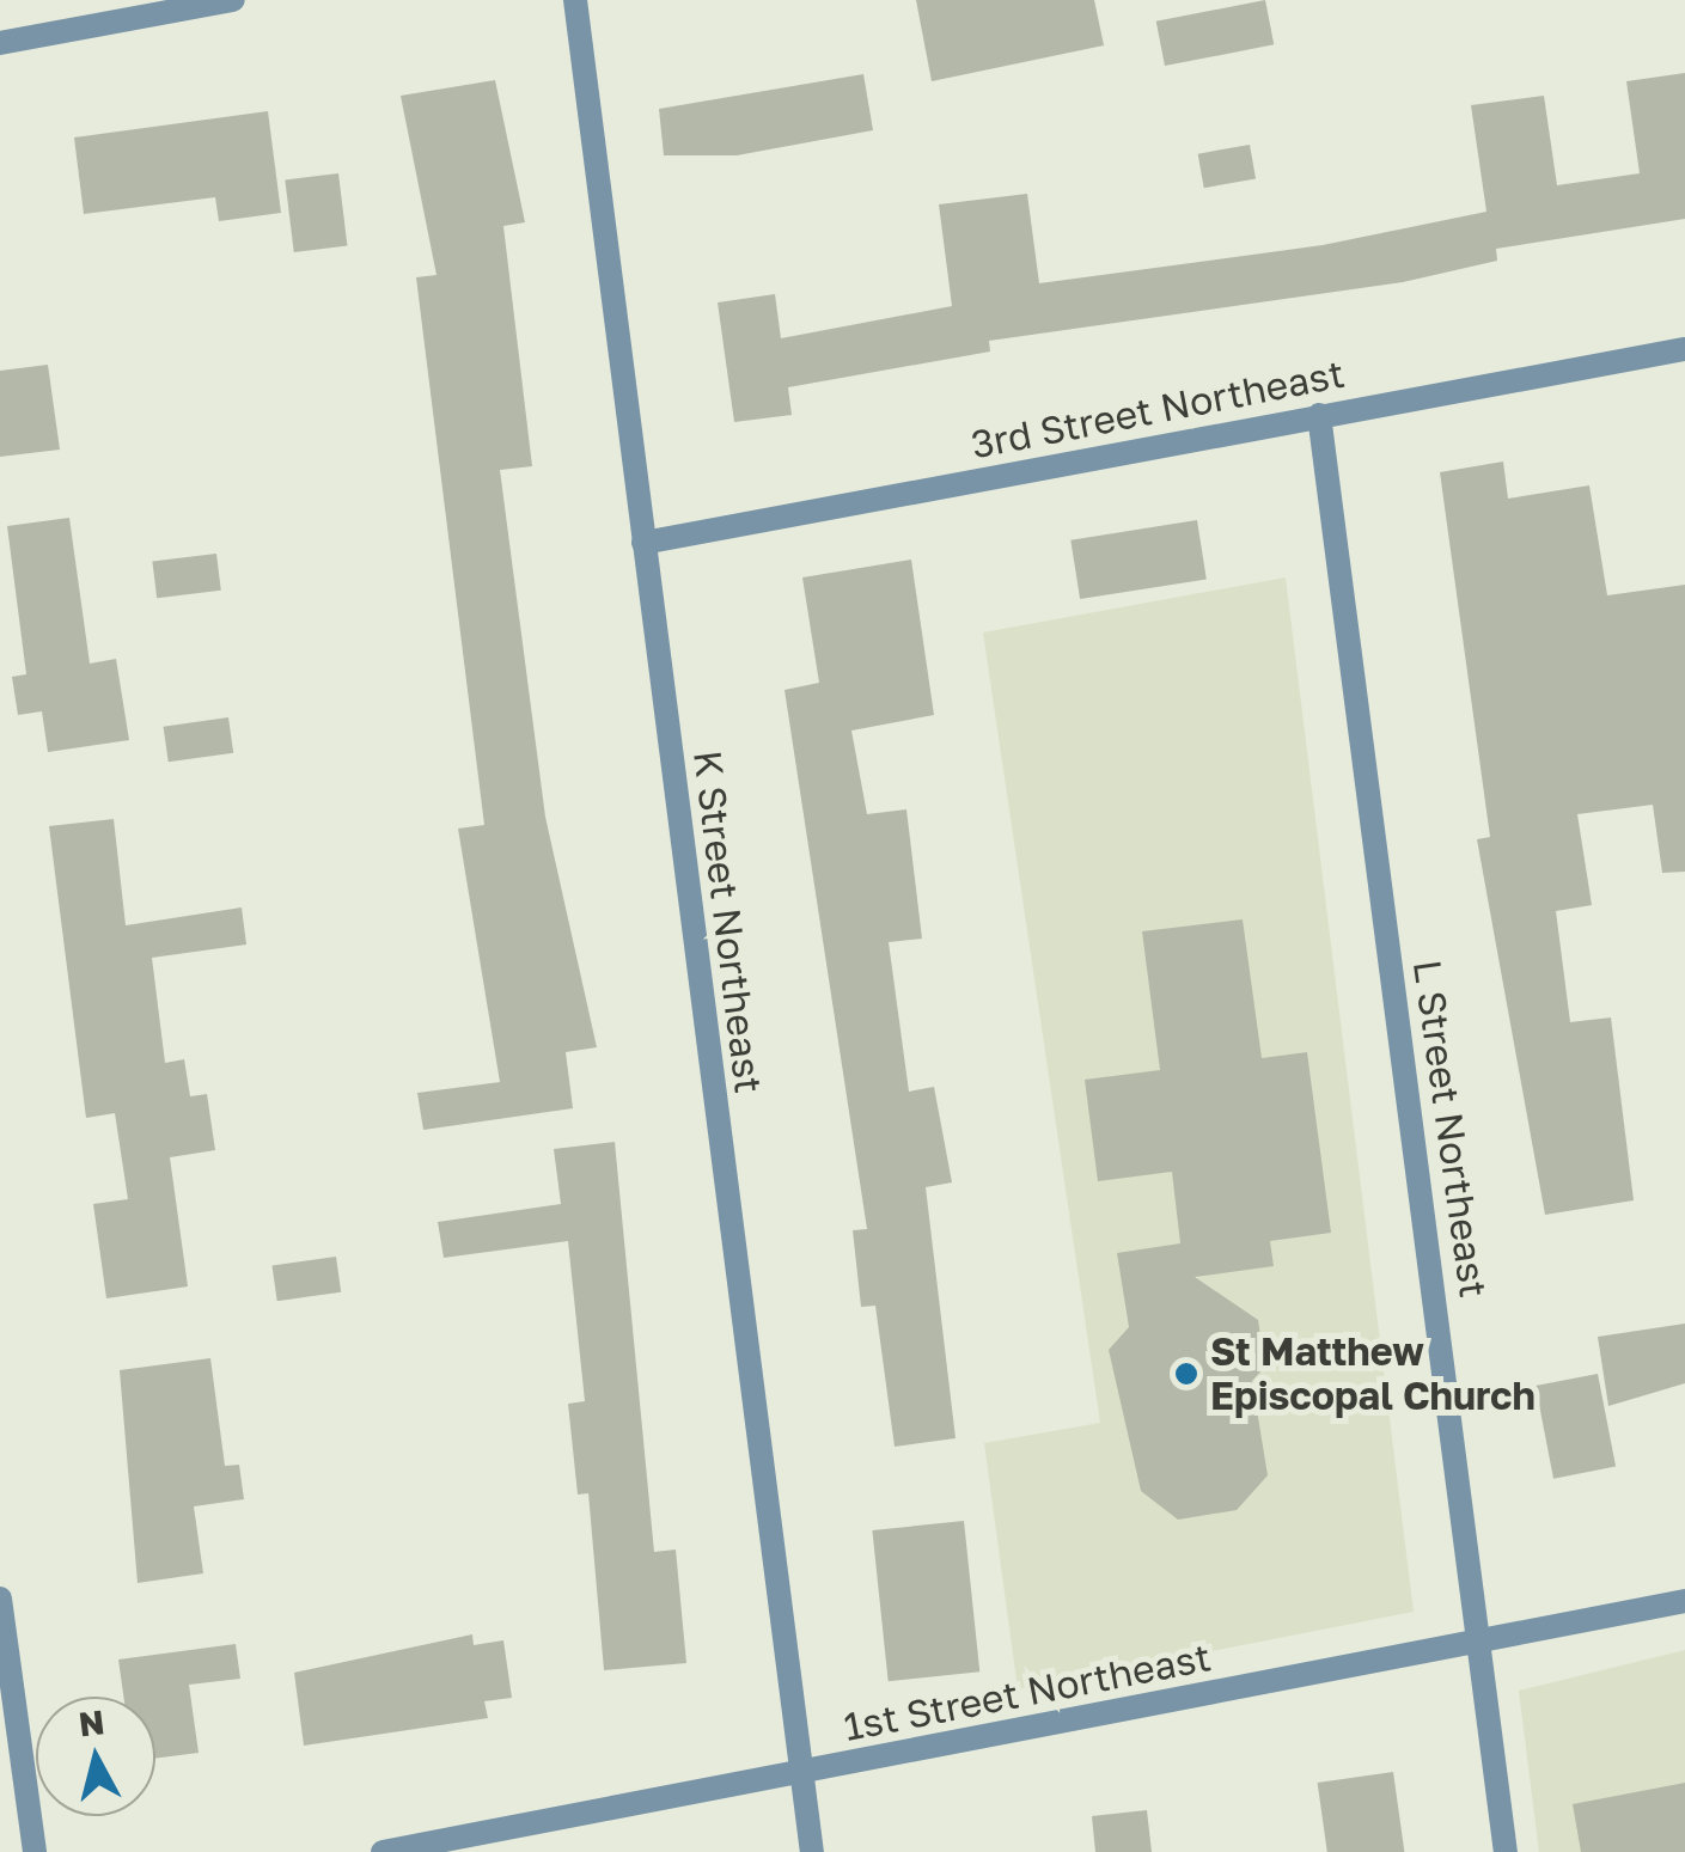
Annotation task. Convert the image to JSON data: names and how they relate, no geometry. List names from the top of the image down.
{
  "streets": {
    "street": [
      "3rd Street Northeast",
      "K Street Northeast",
      "L Street Northeast",
      "1st Street Northeast"
    ]
  },
  "crossings": [
    ["3rd Street Northeast", "K Street Northeast"],
    ["3rd Street Northeast", "L Street Northeast"],
    ["K Street Northeast", "1st Street Northeast"],
    ["L Street Northeast", "1st Street Northeast"]
  ],
  "places": ["St Matthew Episcopal Church"],
  "north": "top"
}
